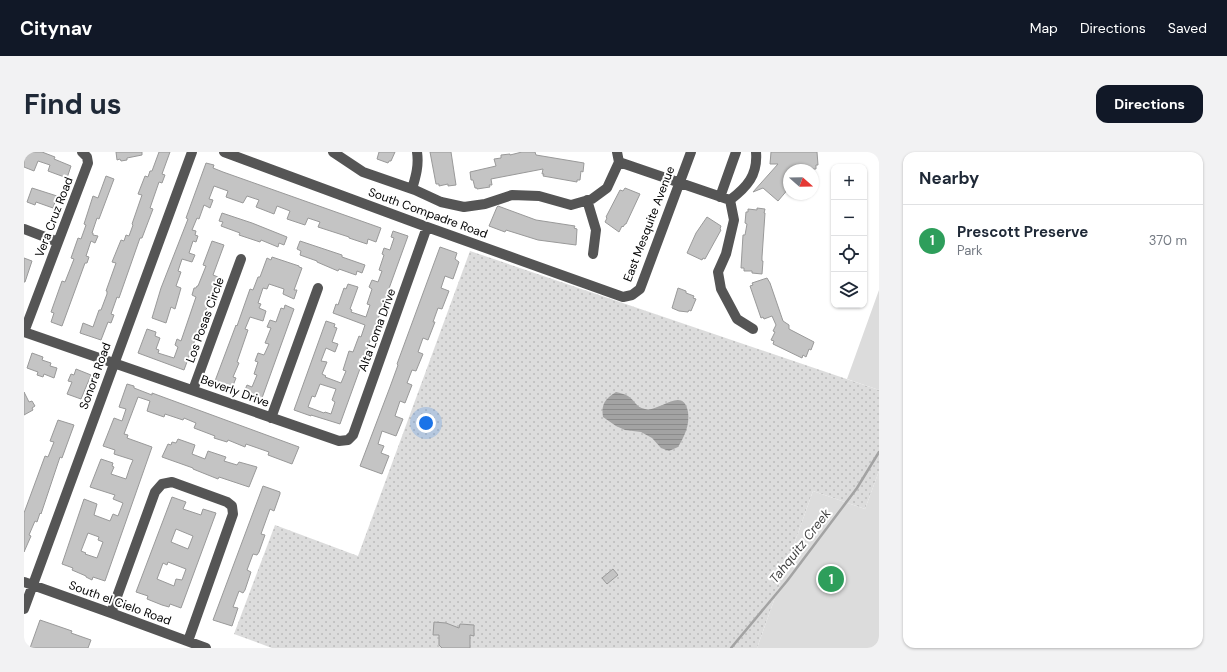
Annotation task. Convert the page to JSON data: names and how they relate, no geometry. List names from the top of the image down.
{
  "streets": {
    "street": [
      "South Compadre Road",
      "Vera Cruz Road",
      "East Mesquite Avenue",
      "Los Posas Circle",
      "Alta Loma Drive",
      "Sonora Road",
      "Beverly Drive",
      "South el Cielo Road"
    ]
  },
  "crossings": [
    ["South Compadre Road", "East Mesquite Avenue"],
    ["South Compadre Road", "Alta Loma Drive"],
    ["Vera Cruz Road", "Beverly Drive"],
    ["Los Posas Circle", "Beverly Drive"],
    ["Alta Loma Drive", "Beverly Drive"],
    ["Sonora Road", "Beverly Drive"],
    ["Sonora Road", "South el Cielo Road"]
  ],
  "water": ["Tahquitz Creek"],
  "north": "right",
  "page": {
    "header": "Citynav",
    "nav": ["Map", "Directions", "Saved"],
    "buttons": "Directions",
    "title": "Find us",
    "heading": "Nearby",
    "map_buttons": ["+", "−"],
    "list": [
      {
        "mark": "1",
        "name": "Prescott Preserve",
        "note": "Park",
        "value": "370 m"
      }
    ],
    "pins": "1"
  }
}
